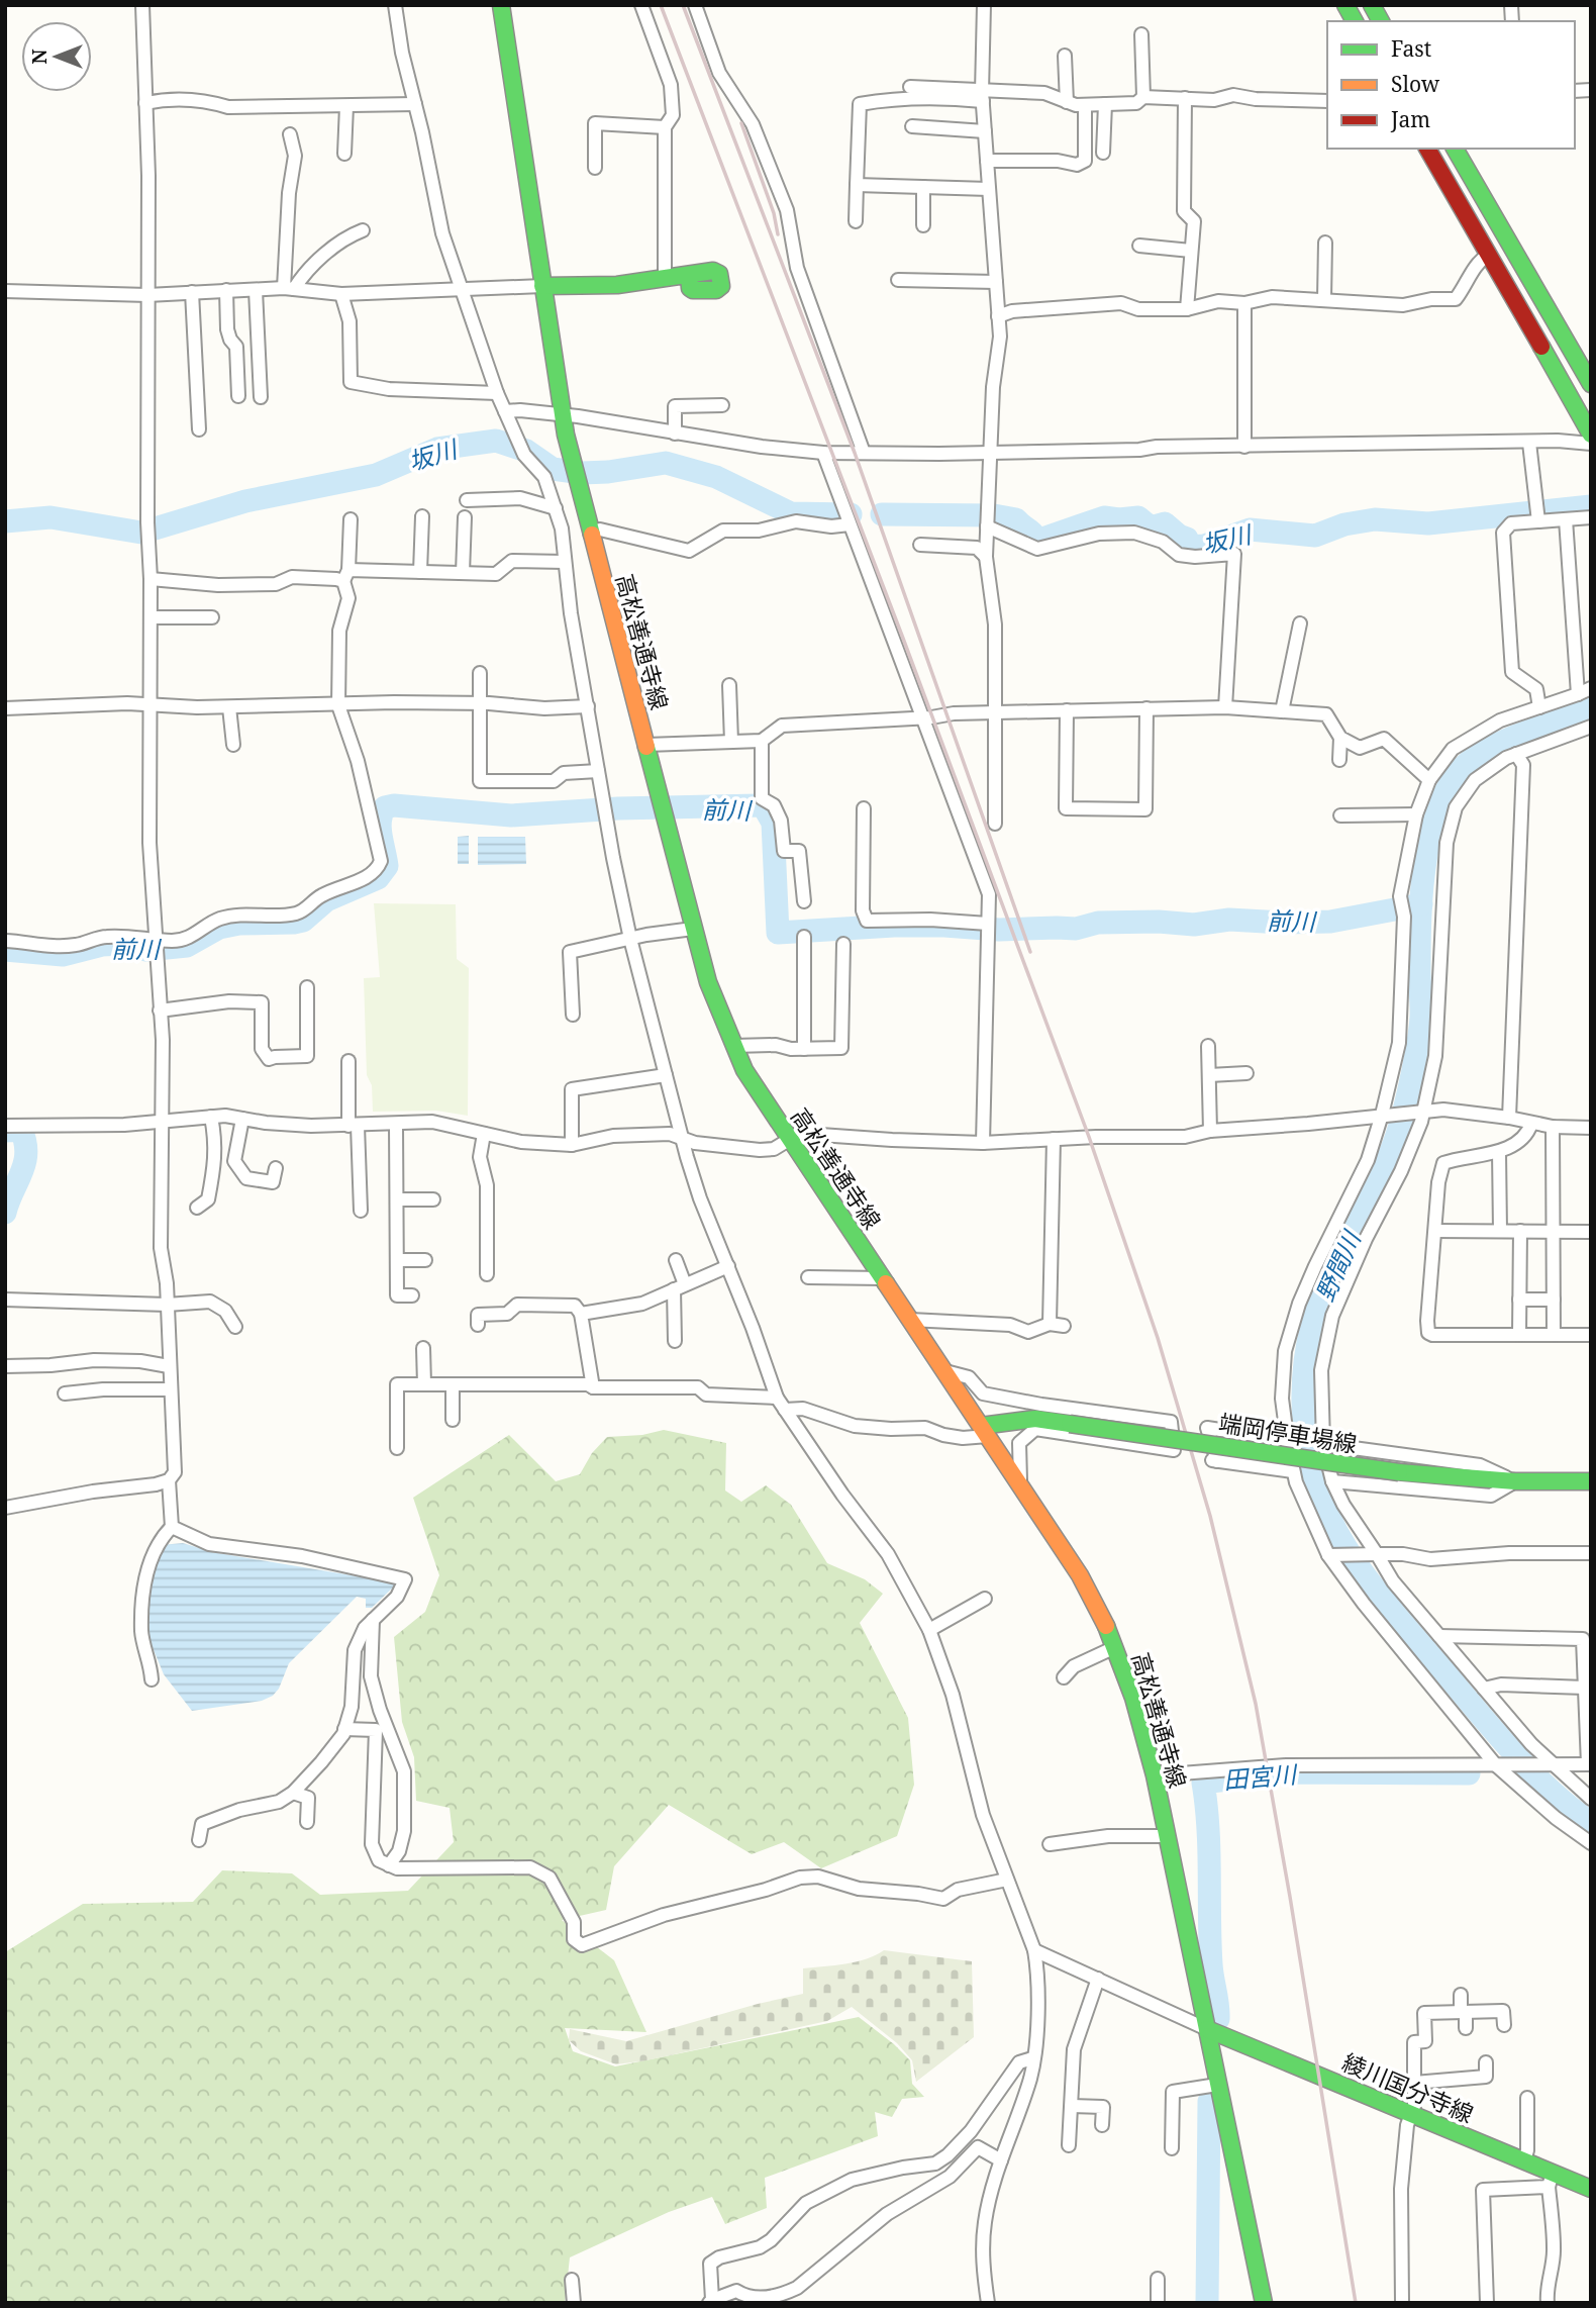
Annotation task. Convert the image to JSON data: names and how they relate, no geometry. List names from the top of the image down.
{
  "streets": {
    "main road": ["高松善通寺線", "端岡停車場線", "綾川国分寺線"]
  },
  "crossings": [
    ["高松善通寺線", "端岡停車場線"],
    ["高松善通寺線", "綾川国分寺線"]
  ],
  "water": [
    "坂川",
    "前川",
    "野間川",
    "田宮川"
  ],
  "legend": ["Fast", "Slow", "Jam"],
  "north": "left"
}
